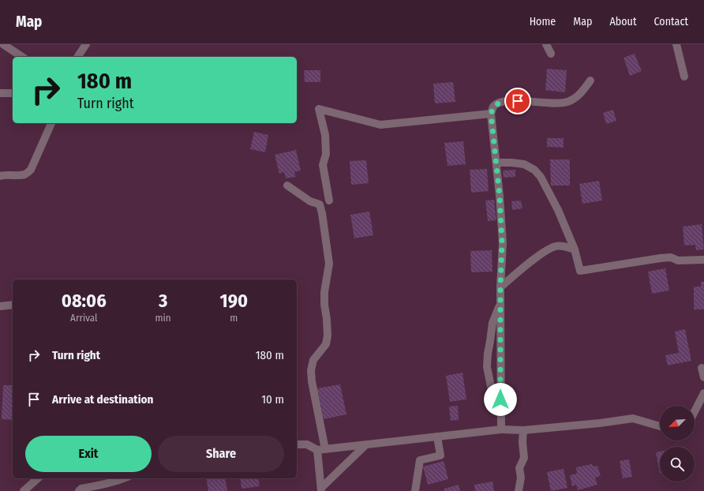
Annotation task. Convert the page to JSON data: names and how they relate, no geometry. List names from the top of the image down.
{
  "north": "bottom left",
  "page": {
    "header": "Map",
    "nav": [
      "Home",
      "Map",
      "About",
      "Contact"
    ],
    "turn": ["180 m", "Turn right"],
    "eta": [
      "08:06",
      "Arrival",
      "3",
      "min",
      "190",
      "m"
    ],
    "list": [
      {
        "name": "Turn right",
        "value": "180 m"
      },
      {
        "name": "Arrive at destination",
        "value": "10 m"
      }
    ],
    "buttons": ["Exit", "Share"]
  }
}
